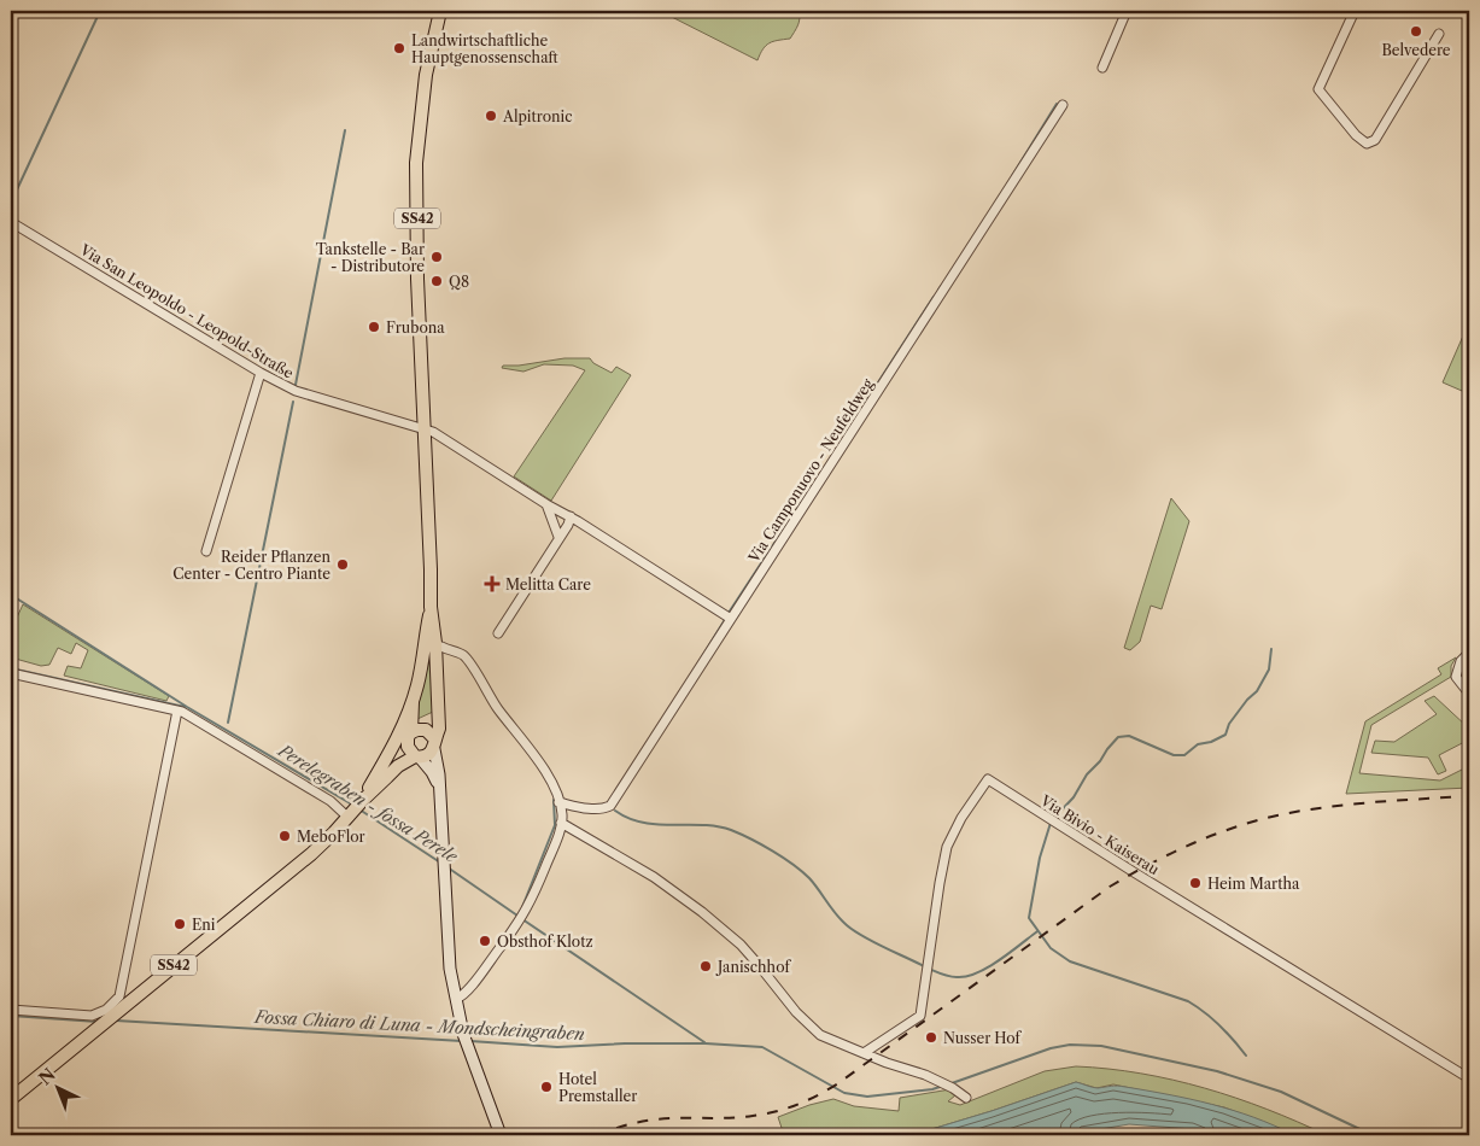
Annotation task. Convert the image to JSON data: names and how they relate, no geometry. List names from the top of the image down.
{
  "streets": {
    "main road": ["SS42"],
    "street": ["Via San Leopoldo - Leopold-Straße", "Via Camponuovo - Neufeldweg", "Via Bivio - Kaiserau"]
  },
  "crossings": [
    ["SS42", "Via San Leopoldo - Leopold-Straße"],
    ["Via San Leopoldo - Leopold-Straße", "Via Camponuovo - Neufeldweg"]
  ],
  "water": ["Perelegraben - fossa Perele", "Fossa Chiaro di Luna - Mondscheingraben"],
  "places": {
    "other": [
      "Belvedere",
      "Landwirtschaftliche Hauptgenossenschaft",
      "Alpitronic",
      "Tankstelle - Bar - Distributore",
      "Q8",
      "Frubona",
      "Reider Pflanzen Center - Centro Piante",
      "MeboFlor",
      "Heim Martha",
      "Eni",
      "Obsthof Klotz",
      "Janischhof",
      "Nusser Hof",
      "Hotel Premstaller"
    ],
    "health": ["Melitta Care"]
  },
  "north": "top left"
}
